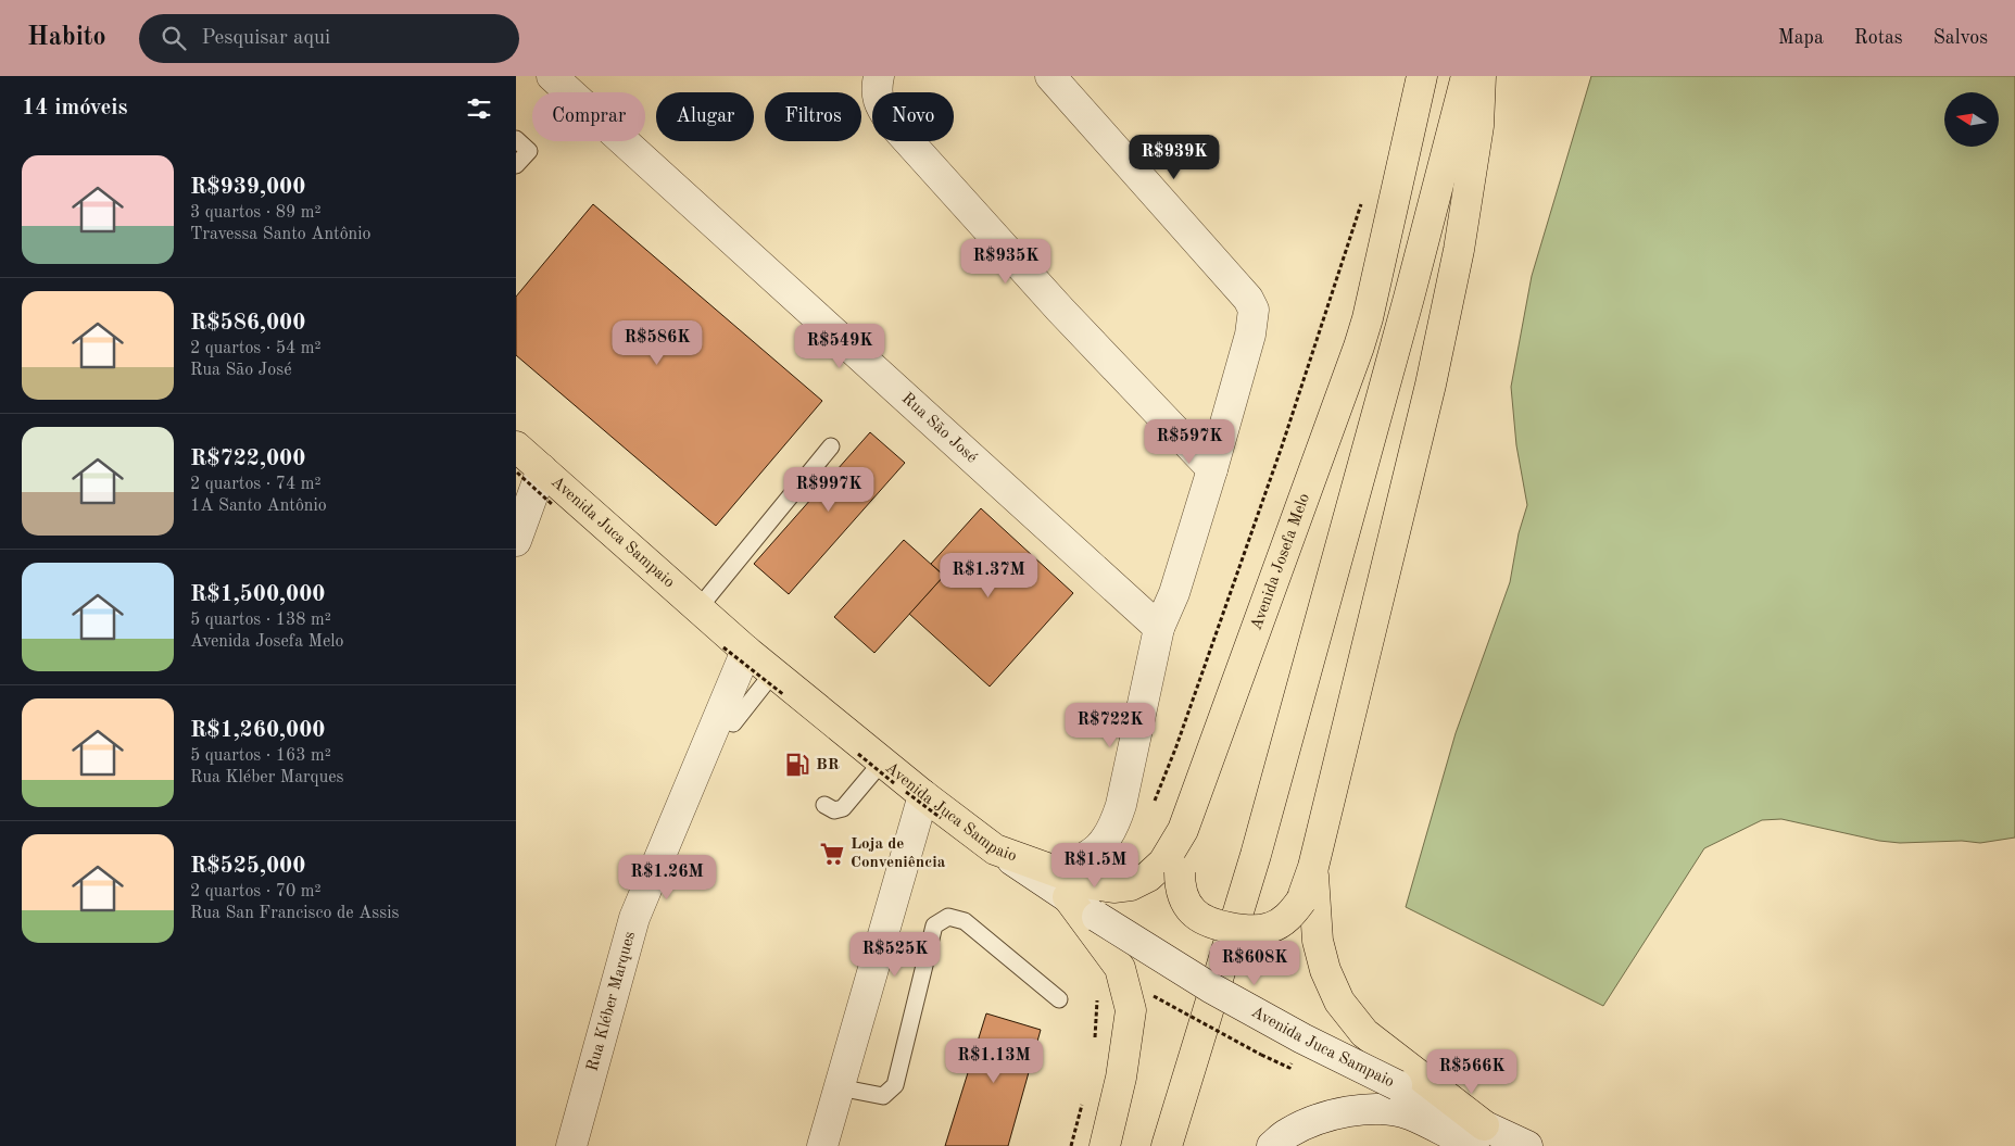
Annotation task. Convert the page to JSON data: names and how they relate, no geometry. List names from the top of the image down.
{
  "streets": {
    "main road": ["Avenida Juca Sampaio", "Avenida Josefa Melo"],
    "street": ["Rua São José", "Rua Kléber Marques"]
  },
  "crossings": [
    ["Avenida Juca Sampaio", "Avenida Josefa Melo"],
    ["Avenida Juca Sampaio", "Rua Kléber Marques"]
  ],
  "places": {
    "fuel station": ["BR"],
    "supermarket": ["Loja de Conveniência"]
  },
  "north": "left",
  "page": {
    "header": "Habito",
    "search": "Pesquisar aqui",
    "nav": ["Mapa", "Rotas", "Salvos"],
    "heading": "14 imóveis",
    "chip": [
      "Comprar",
      "Alugar",
      "Filtros",
      "Novo"
    ],
    "price": [
      "R$939K",
      "R$935K",
      "R$586K",
      "R$549K",
      "R$597K",
      "R$997K",
      "R$1.37M",
      "R$722K",
      "R$1.5M",
      "R$1.26M",
      "R$525K",
      "R$608K",
      "R$1.13M",
      "R$566K"
    ],
    "list": [
      {
        "name": "R$939,000",
        "note": "3 quartos · 89 m² · Travessa Santo Antônio"
      },
      {
        "name": "R$586,000",
        "note": "2 quartos · 54 m² · Rua São José"
      },
      {
        "name": "R$722,000",
        "note": "2 quartos · 74 m² · 1A Santo Antônio"
      },
      {
        "name": "R$1,500,000",
        "note": "5 quartos · 138 m² · Avenida Josefa Melo"
      },
      {
        "name": "R$1,260,000",
        "note": "5 quartos · 163 m² · Rua Kléber Marques"
      },
      {
        "name": "R$525,000",
        "note": "2 quartos · 70 m² · Rua San Francisco de Assis"
      }
    ]
  }
}
